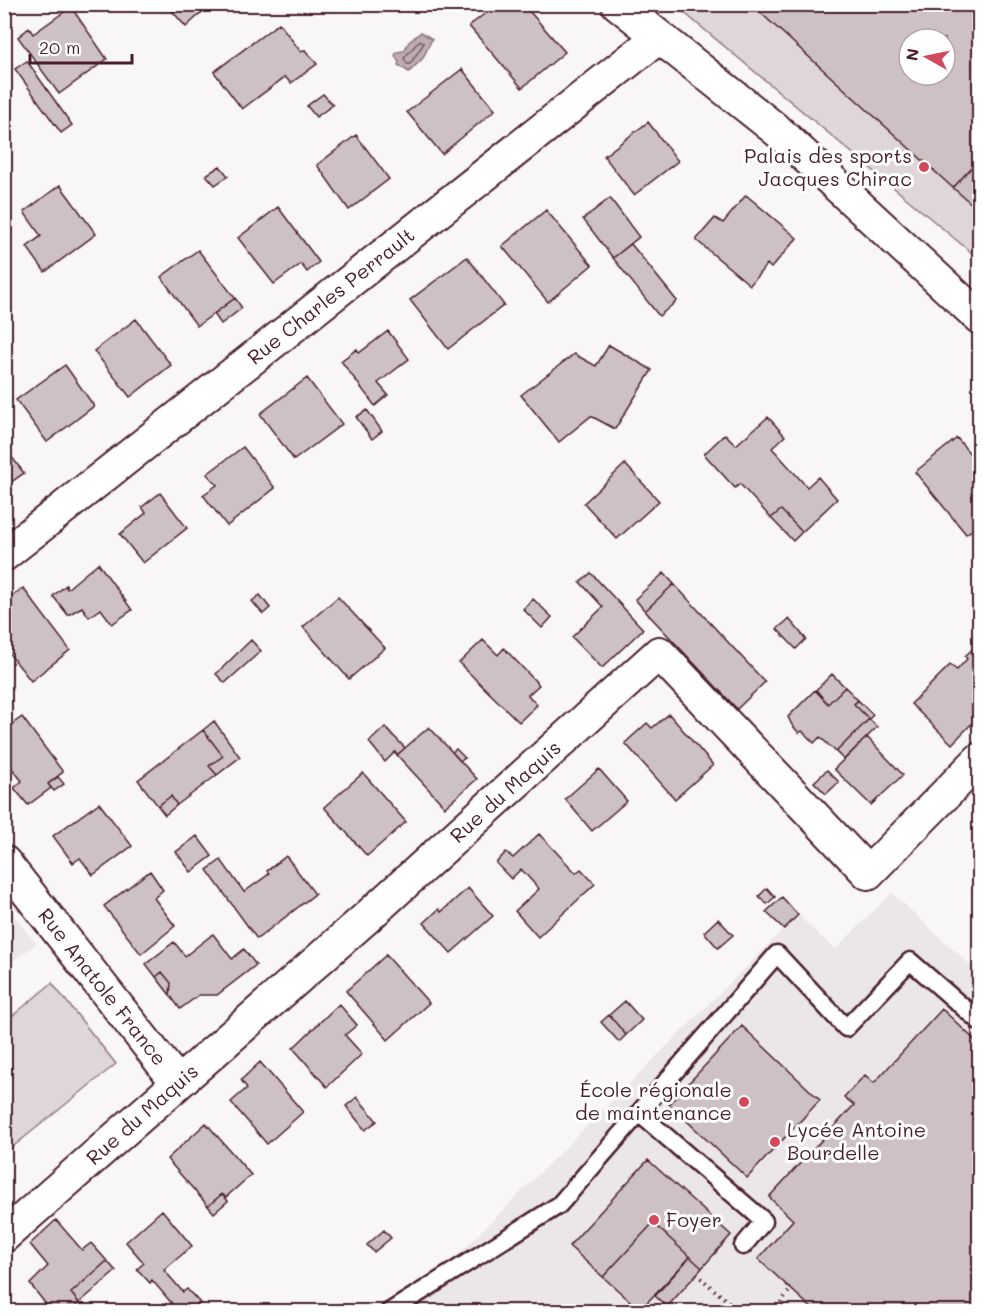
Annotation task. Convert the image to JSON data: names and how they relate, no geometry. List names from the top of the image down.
{
  "streets": {
    "street": ["Rue Charles Perrault", "Rue du Maquis", "Rue Anatole France"]
  },
  "crossings": [
    ["Rue du Maquis", "Rue Anatole France"]
  ],
  "places": [
    "Palais des sports Jacques Chirac",
    "École régionale de maintenance",
    "Lycée Antoine Bourdelle",
    "Foyer"
  ],
  "scale_bar": "20 m",
  "north": "left"
}
